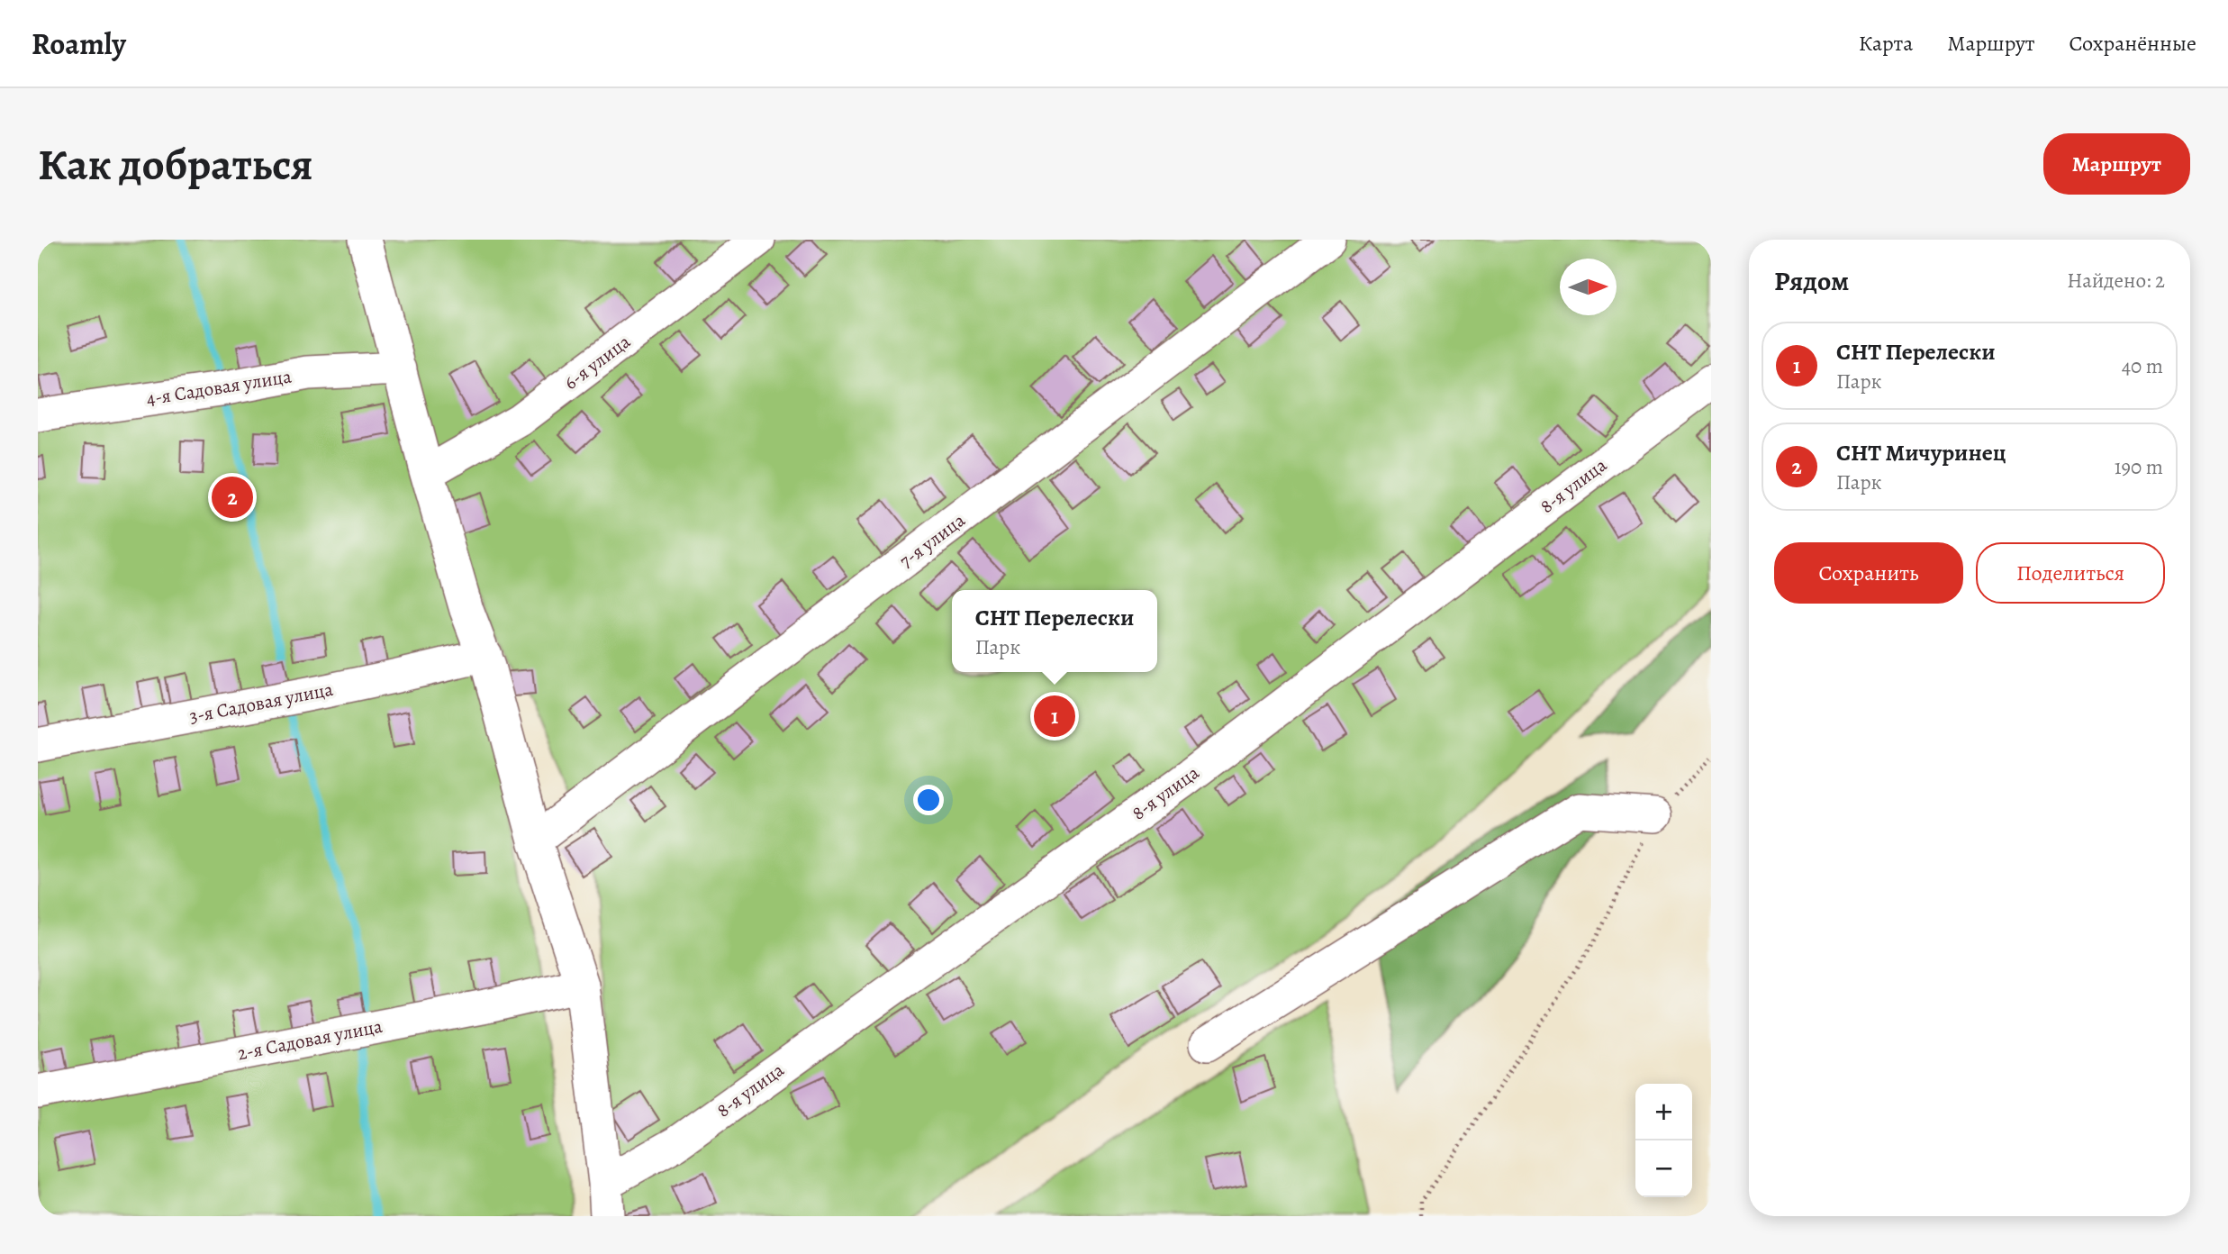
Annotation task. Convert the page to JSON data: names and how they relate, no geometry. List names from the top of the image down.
{
  "streets": {
    "street": [
      "6-я улица",
      "4-я Садовая улица",
      "8-я улица",
      "7-я улица",
      "3-я Садовая улица",
      "2-я Садовая улица"
    ]
  },
  "north": "right",
  "page": {
    "header": "Roamly",
    "nav": ["Карта", "Маршрут", "Сохранённые"],
    "buttons": [
      "Маршрут",
      ["Сохранить", "Поделиться"]
    ],
    "title": "Как добраться",
    "heading": ["Рядом", "Найдено: 2"],
    "list": [
      {
        "mark": "1",
        "name": "СНТ Перелески",
        "note": "Парк",
        "value": "40 m"
      },
      {
        "mark": "2",
        "name": "СНТ Мичуринец",
        "note": "Парк",
        "value": "190 m"
      }
    ],
    "pins": ["2", "1"],
    "popup": ["СНТ Перелески", "Парк"],
    "map_buttons": ["+", "−"]
  }
}
